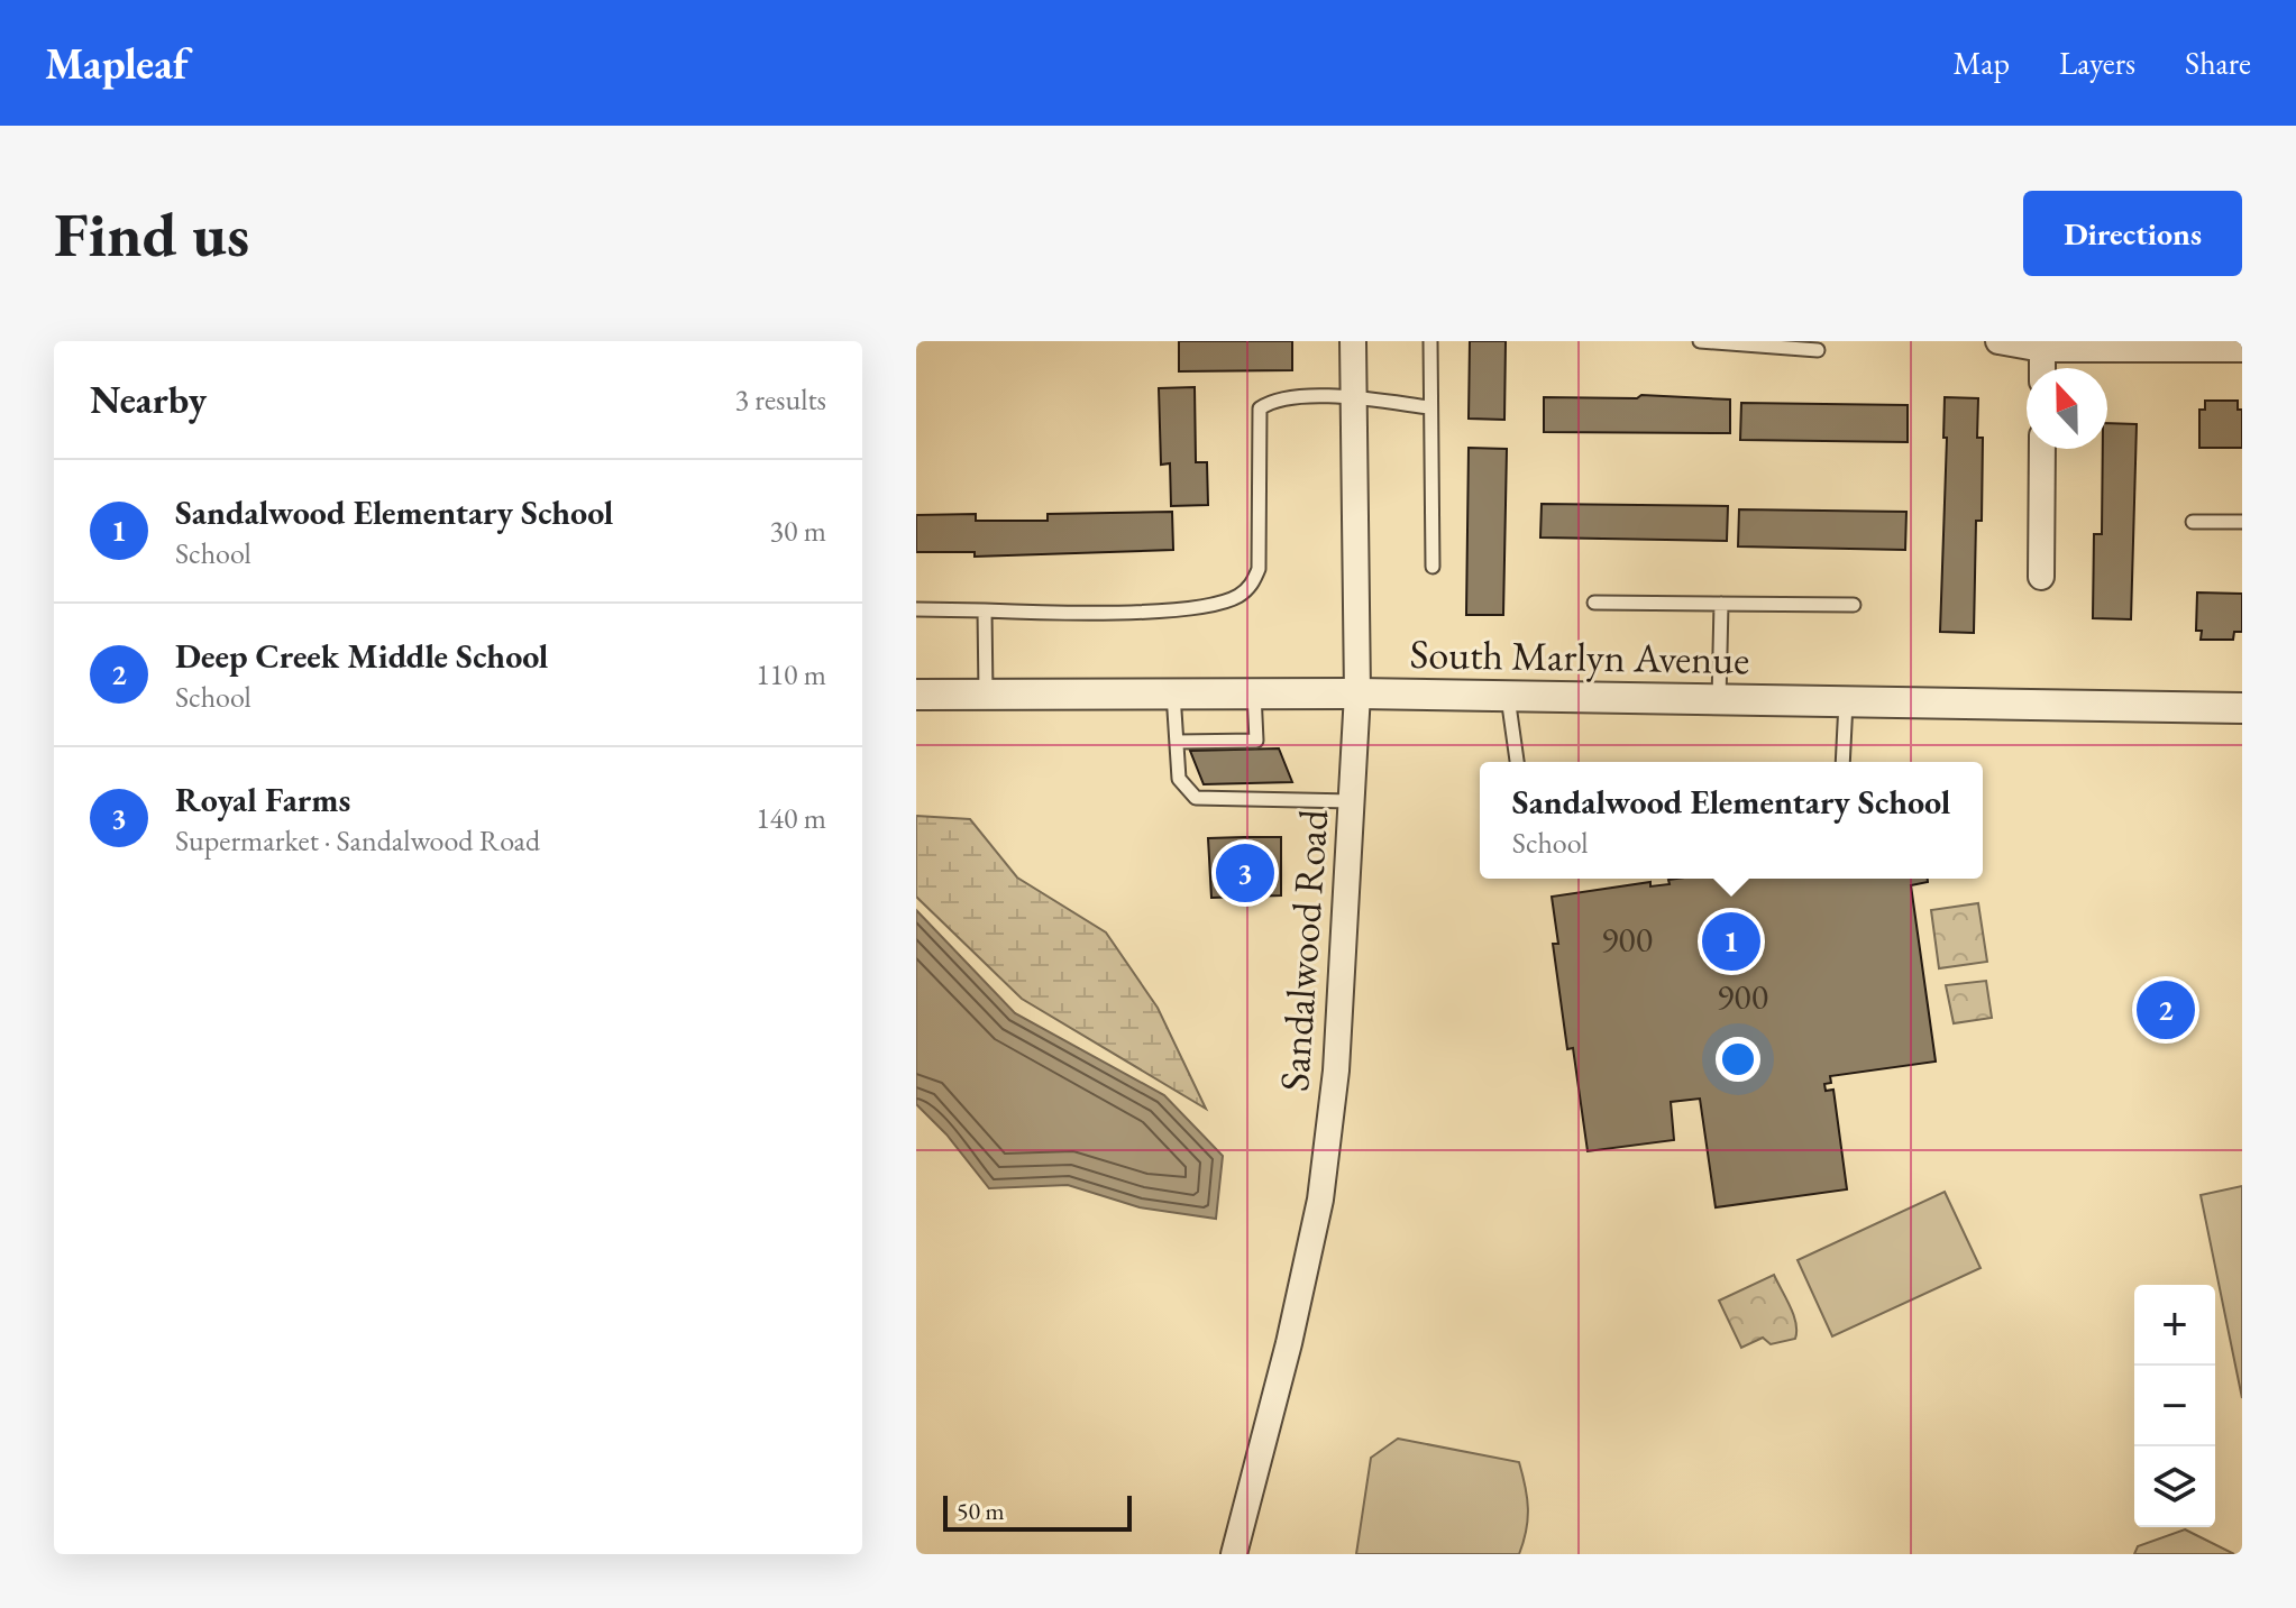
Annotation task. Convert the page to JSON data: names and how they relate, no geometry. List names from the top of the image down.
{
  "streets": {
    "street": ["South Marlyn Avenue", "Sandalwood Road"]
  },
  "crossings": [
    ["South Marlyn Avenue", "Sandalwood Road"]
  ],
  "house_numbers": ["900", "900"],
  "scale_bar": "50 m",
  "north": "top",
  "page": {
    "header": "Mapleaf",
    "nav": ["Map", "Layers", "Share"],
    "buttons": "Directions",
    "title": "Find us",
    "heading": ["Nearby", "3 results"],
    "list": [
      {
        "mark": "1",
        "name": "Sandalwood Elementary School",
        "note": "School",
        "value": "30 m"
      },
      {
        "mark": "2",
        "name": "Deep Creek Middle School",
        "note": "School",
        "value": "110 m"
      },
      {
        "mark": "3",
        "name": "Royal Farms",
        "note": "Supermarket · Sandalwood Road",
        "value": "140 m"
      }
    ],
    "popup": ["Sandalwood Elementary School", "School"],
    "pins": ["3", "1", "2"],
    "map_buttons": ["+", "−"],
    "scale": "50 m"
  }
}
